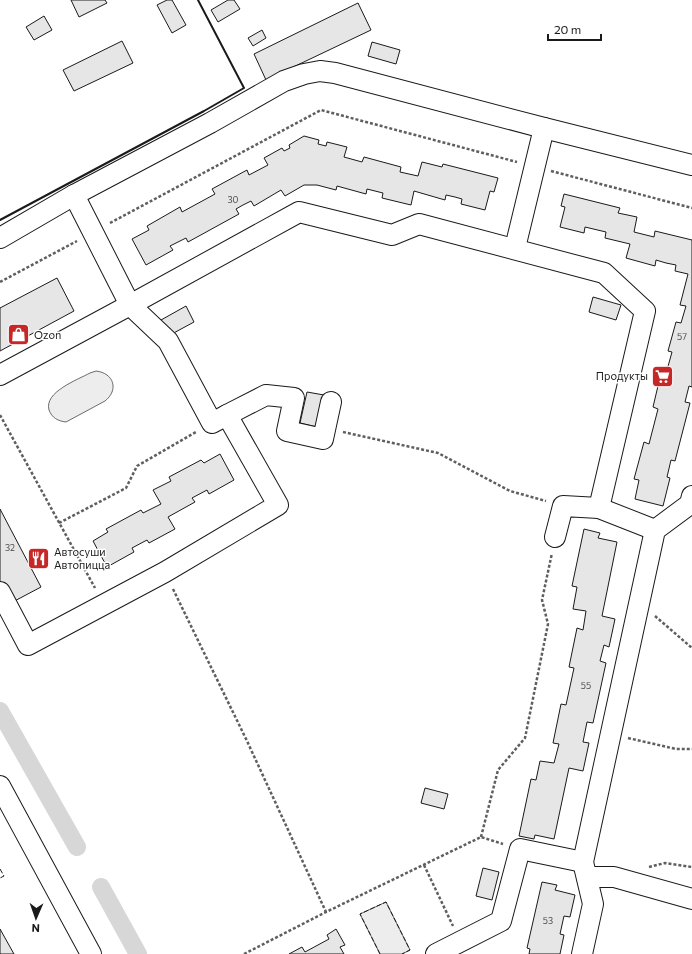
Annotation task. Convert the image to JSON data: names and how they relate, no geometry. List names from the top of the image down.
{
  "places": {
    "shop": ["Ozon"],
    "supermarket": ["Продукты"],
    "restaurant": ["Автосуши Автопицца"]
  },
  "house_numbers": [
    "30",
    "57",
    "32",
    "55",
    "53"
  ],
  "scale_bar": "20 m",
  "north": "bottom"
}
